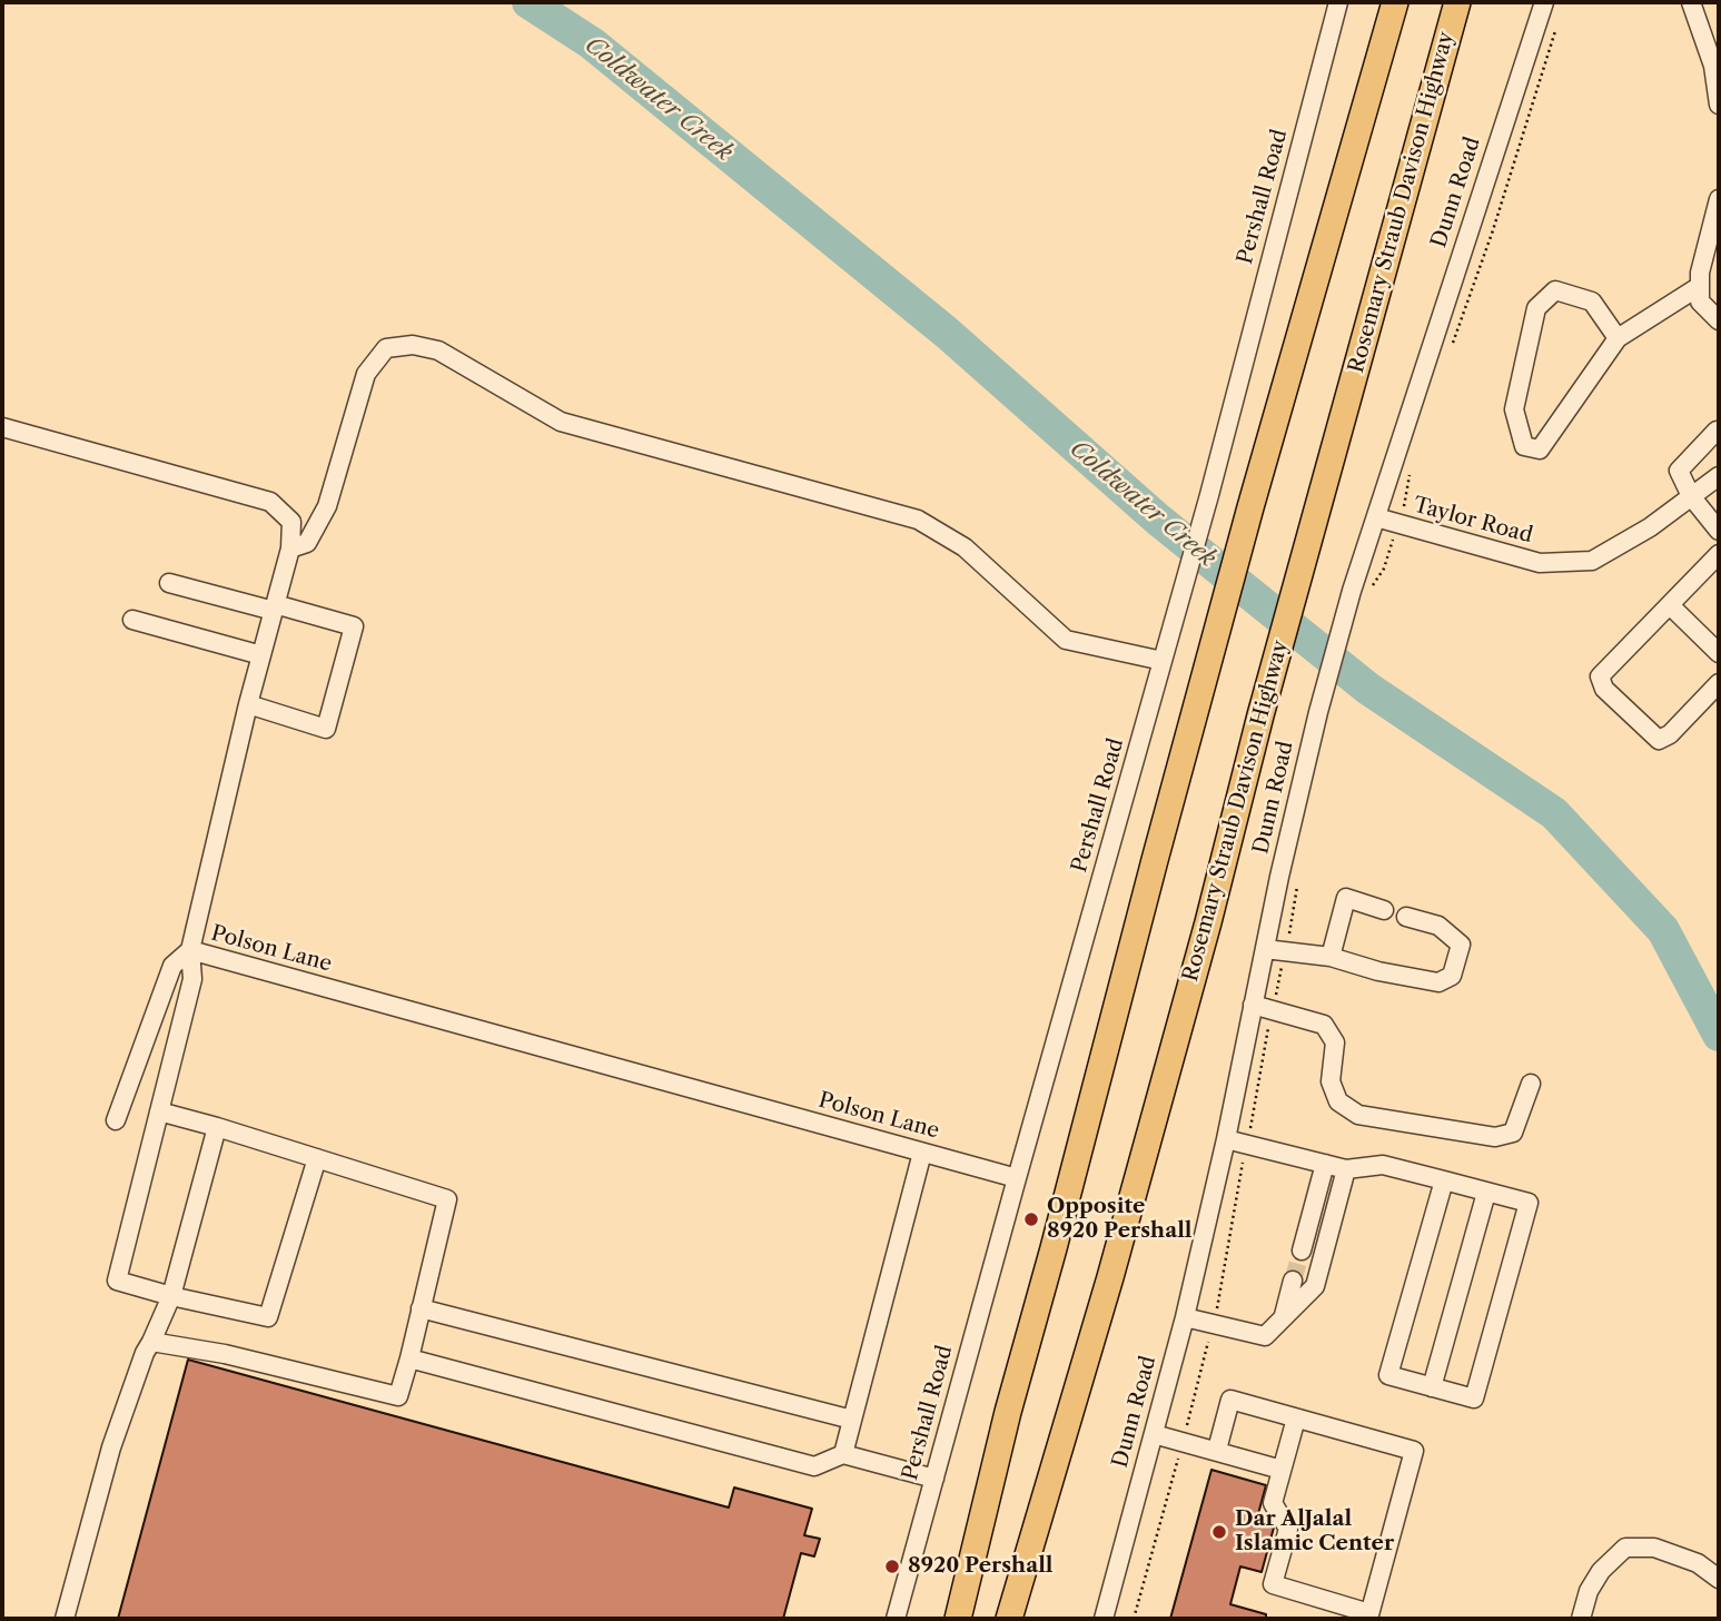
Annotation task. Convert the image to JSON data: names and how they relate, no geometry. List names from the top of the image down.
{
  "streets": {
    "highway": ["Rosemary Straub Davison Highway"],
    "street": [
      "Dunn Road",
      "Pershall Road",
      "Taylor Road",
      "Polson Lane"
    ]
  },
  "crossings": [
    ["Dunn Road", "Taylor Road"],
    ["Pershall Road", "Polson Lane"]
  ],
  "water": ["Coldwater Creek"],
  "places": ["Opposite 8920 Pershall", "Dar AlJalal Islamic Center", "8920 Pershall"]
}
